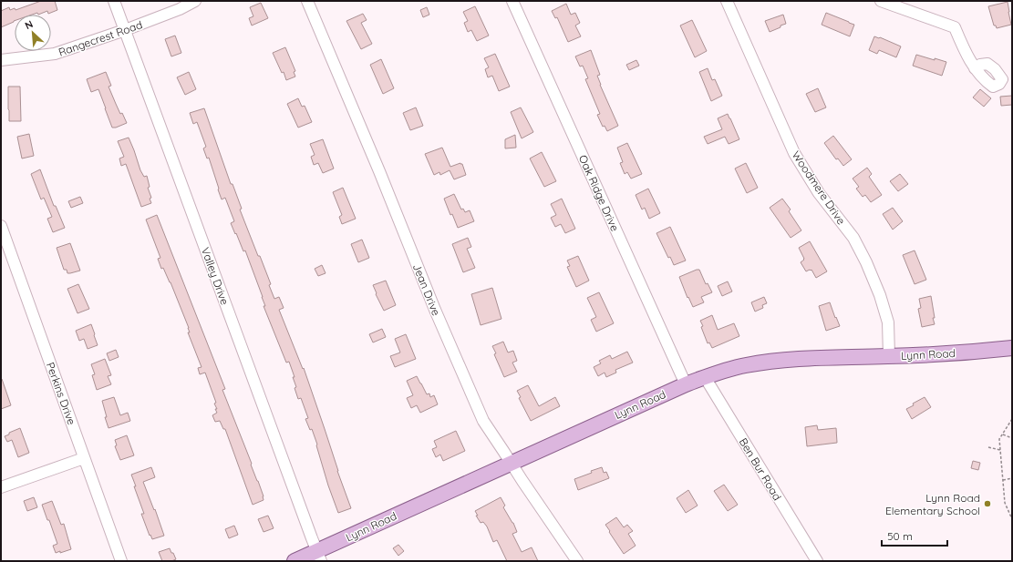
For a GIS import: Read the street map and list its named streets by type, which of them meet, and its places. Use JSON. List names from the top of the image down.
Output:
{
  "streets": {
    "main road": ["Lynn Road"],
    "street": [
      "Rangecrest Road",
      "Woodmere Drive",
      "Oak Ridge Drive",
      "Valley Drive",
      "Jean Drive",
      "Perkins Drive",
      "Ben Bur Road"
    ]
  },
  "crossings": [
    ["Rangecrest Road", "Valley Drive"],
    ["Woodmere Drive", "Lynn Road"],
    ["Oak Ridge Drive", "Lynn Road"],
    ["Valley Drive", "Lynn Road"],
    ["Jean Drive", "Lynn Road"],
    ["Lynn Road", "Ben Bur Road"]
  ],
  "places": ["Lynn Road Elementary School"],
  "scale_bar": "50 m",
  "north": "top left"
}
